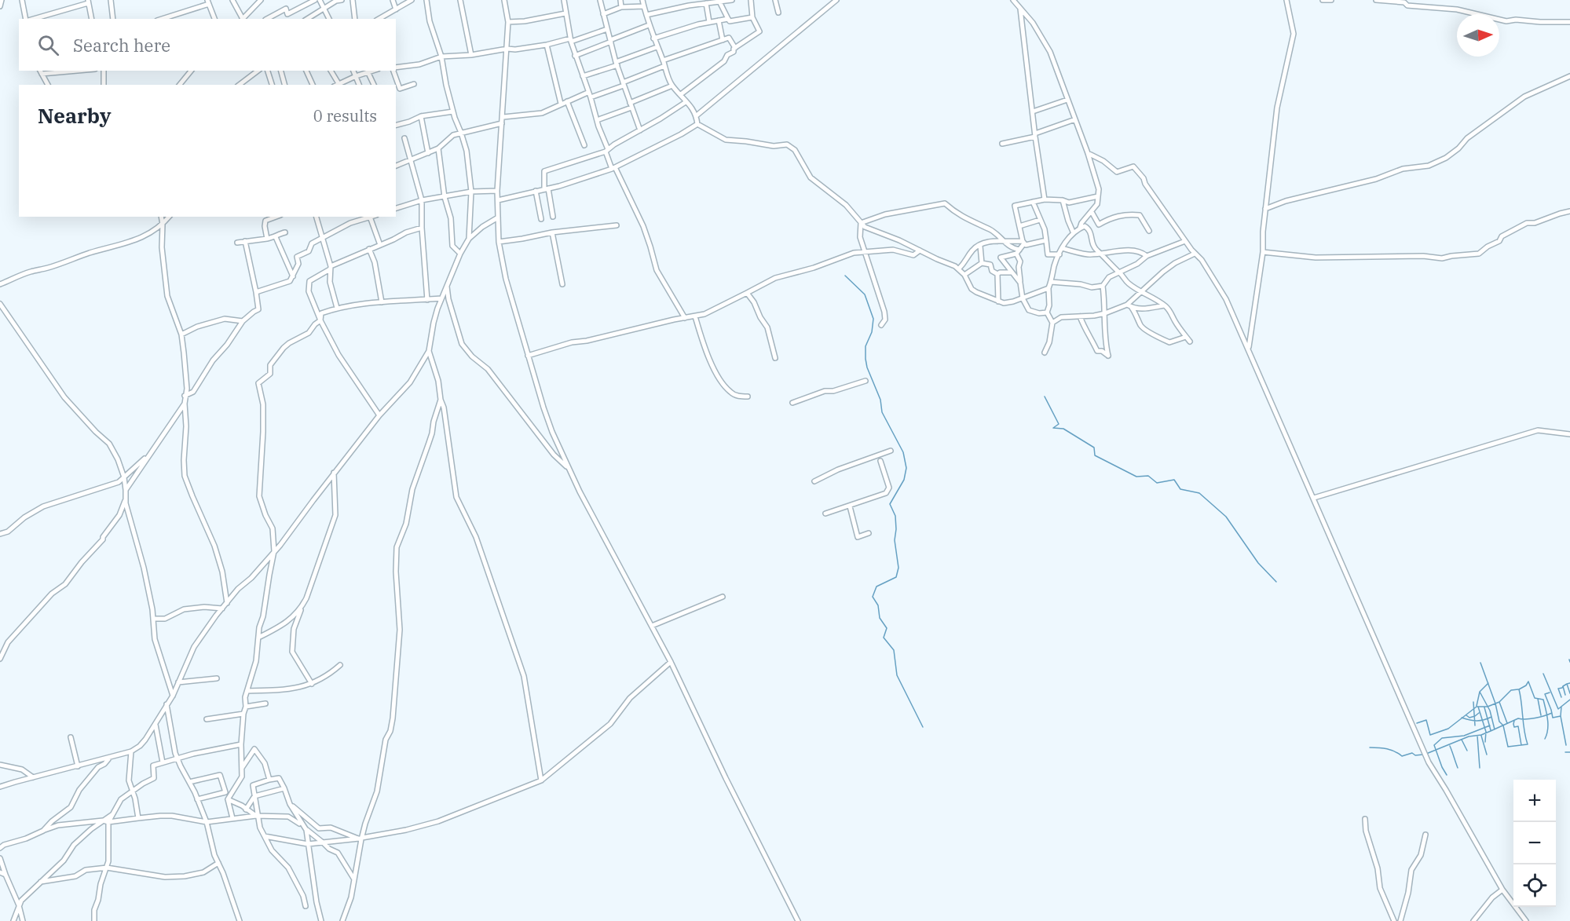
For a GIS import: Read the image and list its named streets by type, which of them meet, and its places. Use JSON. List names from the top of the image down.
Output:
{
  "north": "right",
  "page": {
    "search": "Search here",
    "heading": ["Nearby", "0 results"],
    "map_buttons": ["+", "−"]
  }
}
